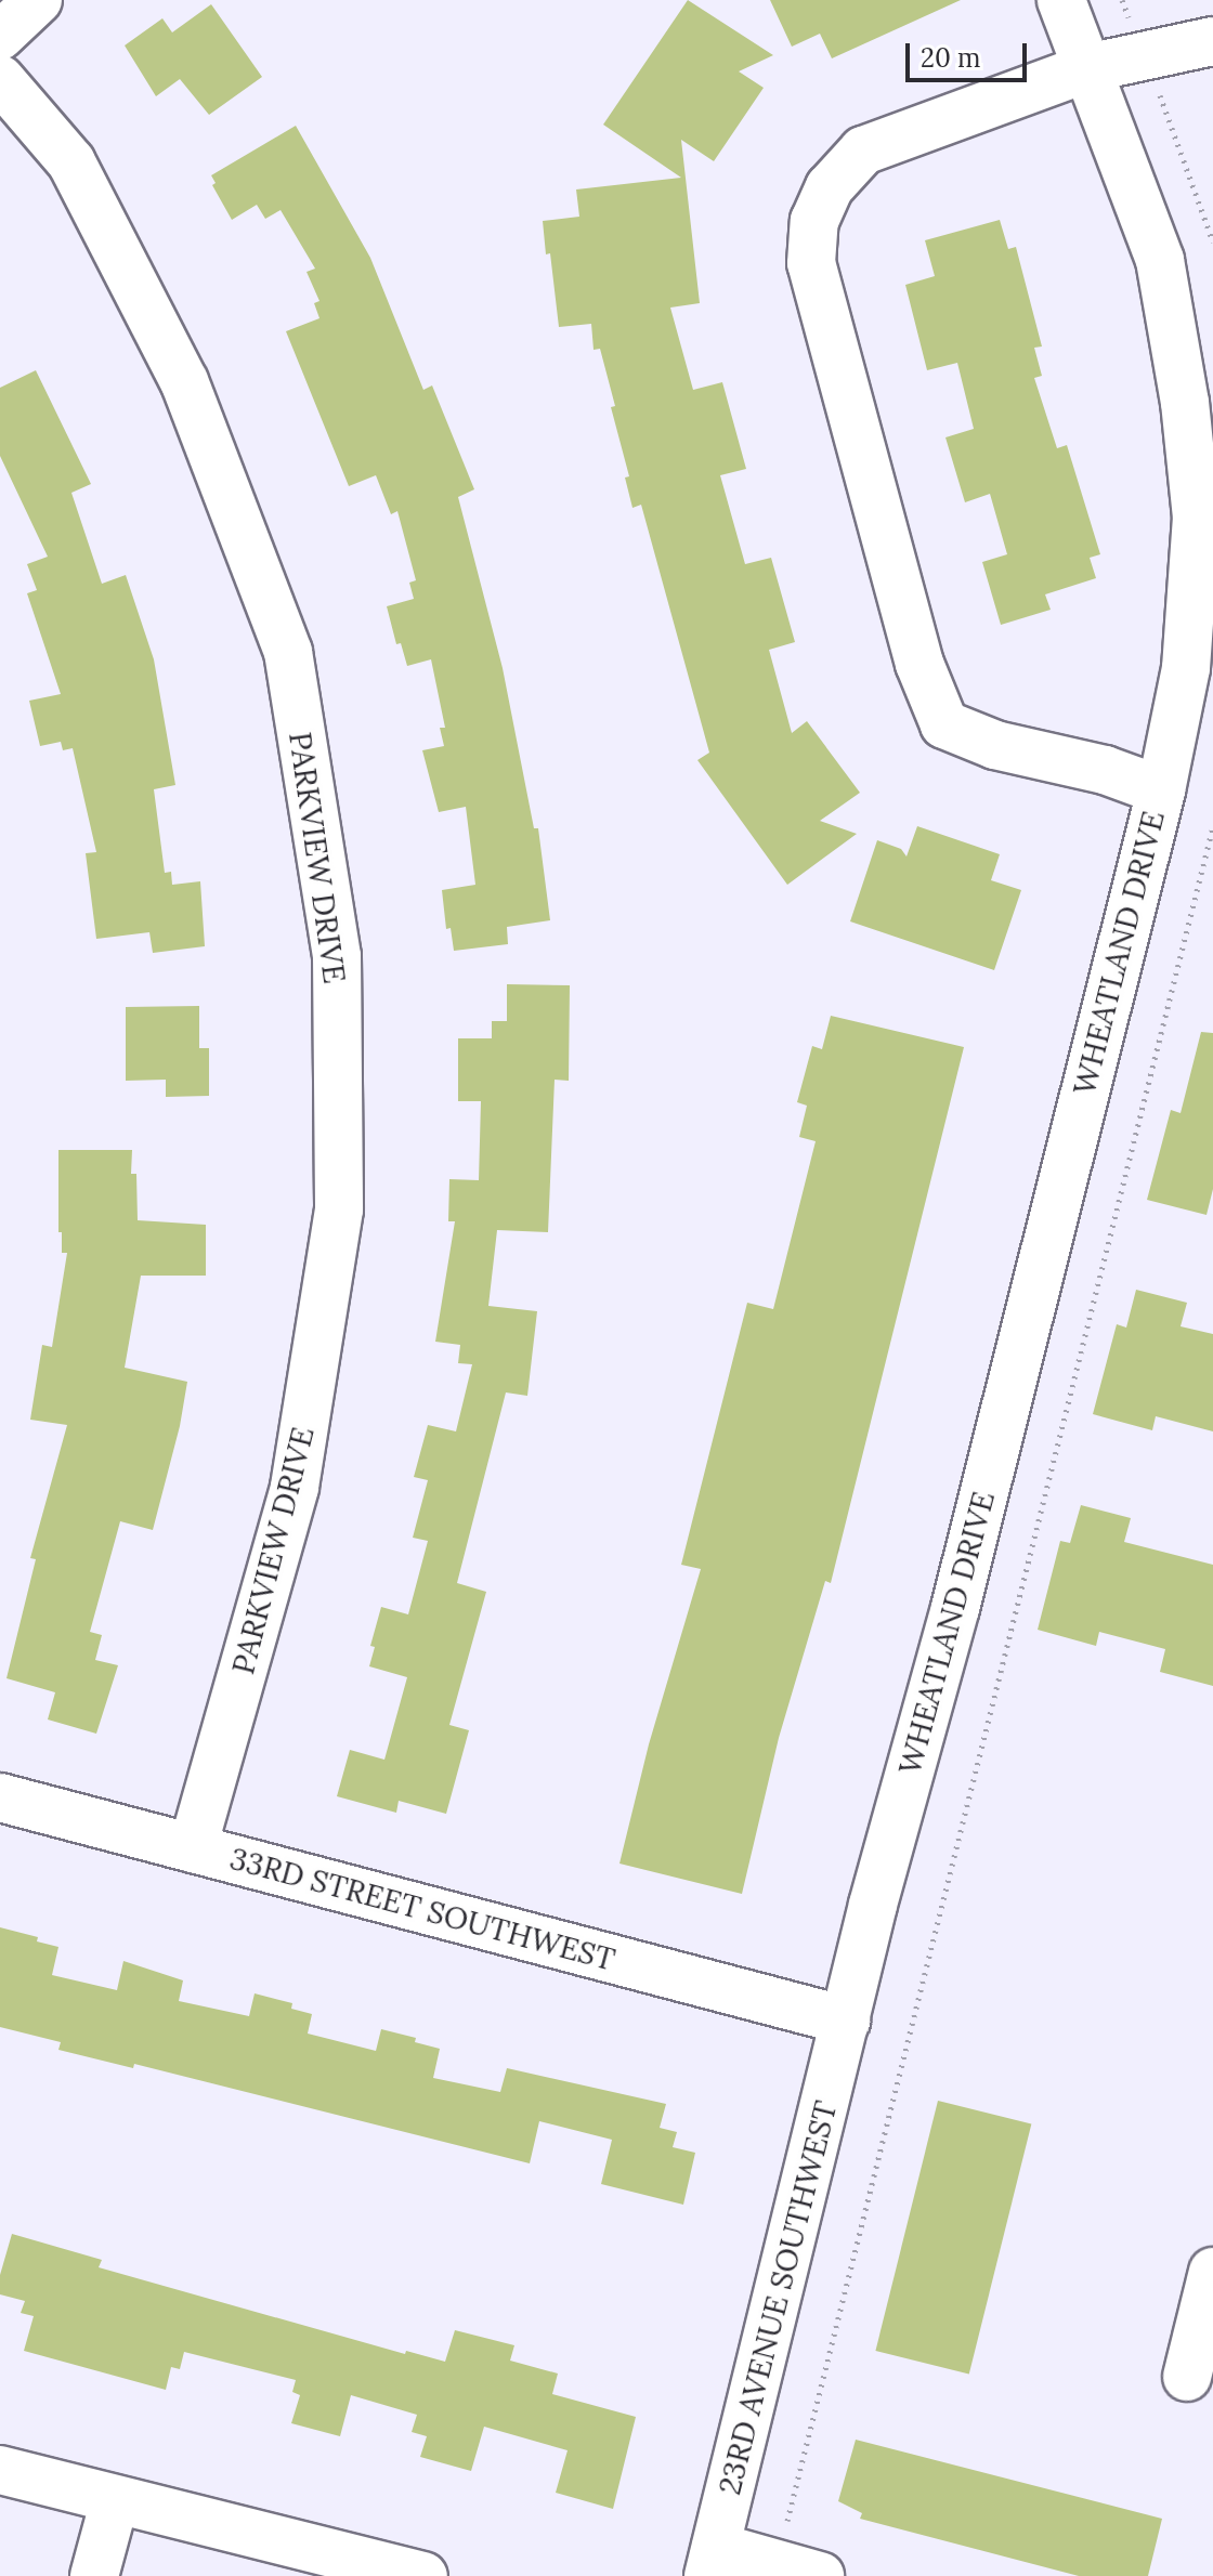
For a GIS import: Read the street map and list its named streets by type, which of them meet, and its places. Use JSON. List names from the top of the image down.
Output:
{
  "streets": {
    "street": [
      "PARKVIEW DRIVE",
      "WHEATLAND DRIVE",
      "33RD STREET SOUTHWEST",
      "23RD AVENUE SOUTHWEST"
    ]
  },
  "crossings": [
    ["PARKVIEW DRIVE", "33RD STREET SOUTHWEST"],
    ["WHEATLAND DRIVE", "33RD STREET SOUTHWEST"],
    ["WHEATLAND DRIVE", "23RD AVENUE SOUTHWEST"],
    ["33RD STREET SOUTHWEST", "23RD AVENUE SOUTHWEST"]
  ],
  "scale_bar": "20 m"
}
